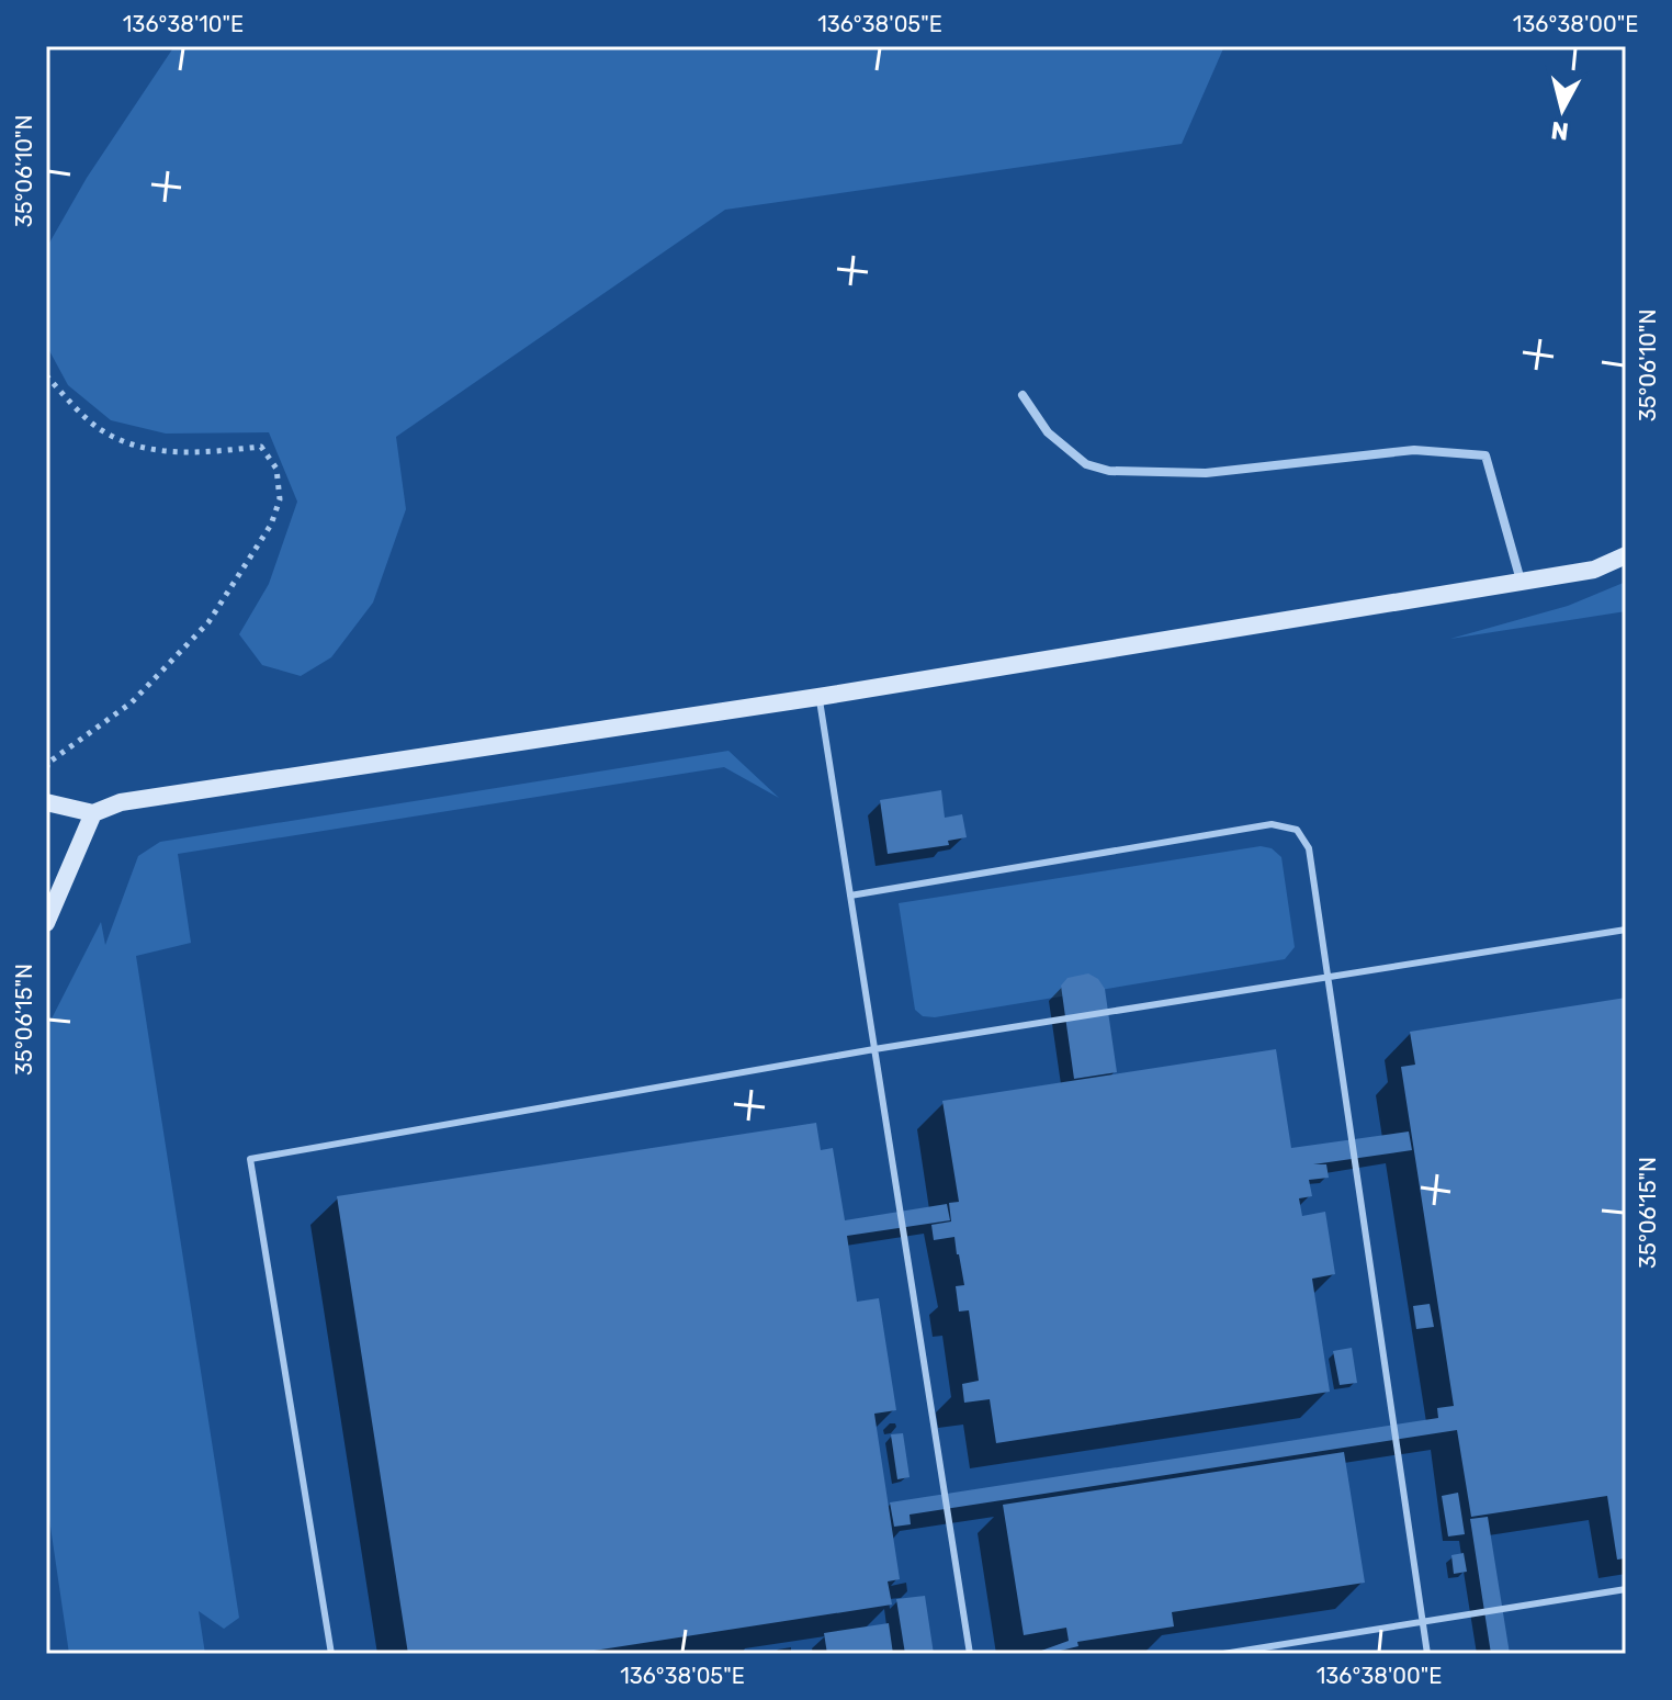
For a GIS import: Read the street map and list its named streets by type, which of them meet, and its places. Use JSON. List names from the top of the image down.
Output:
{
  "north": "bottom",
  "coordinates": [
    "136°38'10\"E",
    "136°38'05\"E",
    "136°38'00\"E",
    "35°06'10\"N",
    "35°06'15\"N"
  ]
}
